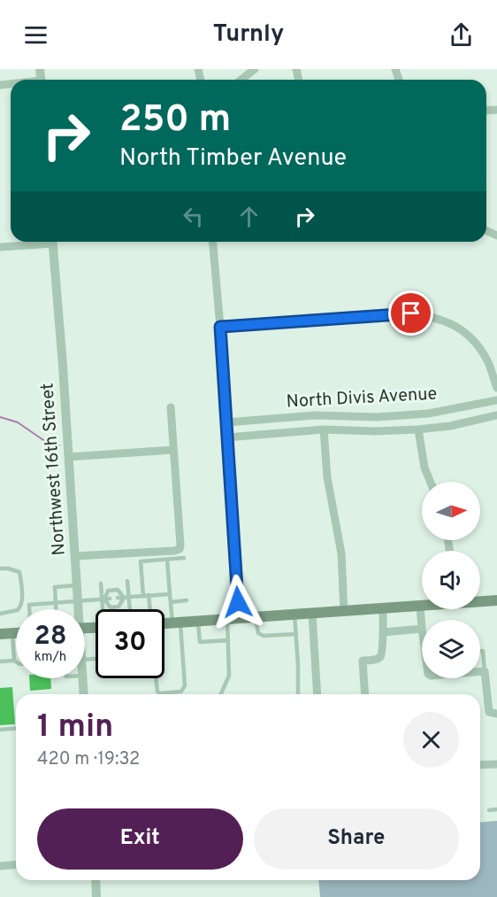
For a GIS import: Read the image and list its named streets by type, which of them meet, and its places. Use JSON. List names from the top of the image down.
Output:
{
  "streets": {
    "street": ["North Divis Avenue", "Northwest 16th Street"]
  },
  "north": "right",
  "page": {
    "header": "Turnly",
    "turn": ["250 m", "North Timber Avenue"],
    "speed": "28 km/h",
    "limit": "30",
    "heading": ["1 min", "420 m · 19:32"],
    "buttons": ["Exit", "Share"]
  }
}
